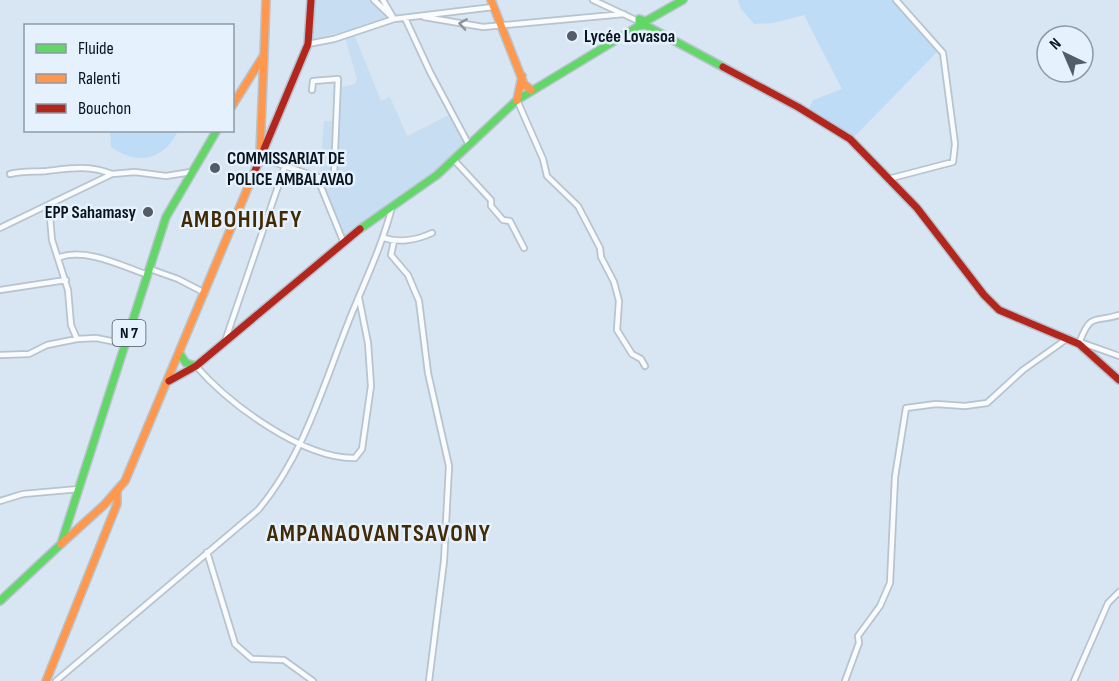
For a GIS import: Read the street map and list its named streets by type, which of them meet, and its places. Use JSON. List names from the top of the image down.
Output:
{
  "streets": {
    "street": ["N 7"]
  },
  "districts": ["AMBOHIJAFY", "AMPANAOVANTSAVONY"],
  "places": ["Lycée Lovasoa", "COMMISSARIAT DE POLICE AMBALAVAO", "EPP Sahamasy"],
  "legend": ["Fluide", "Ralenti", "Bouchon"],
  "north": "top left"
}
